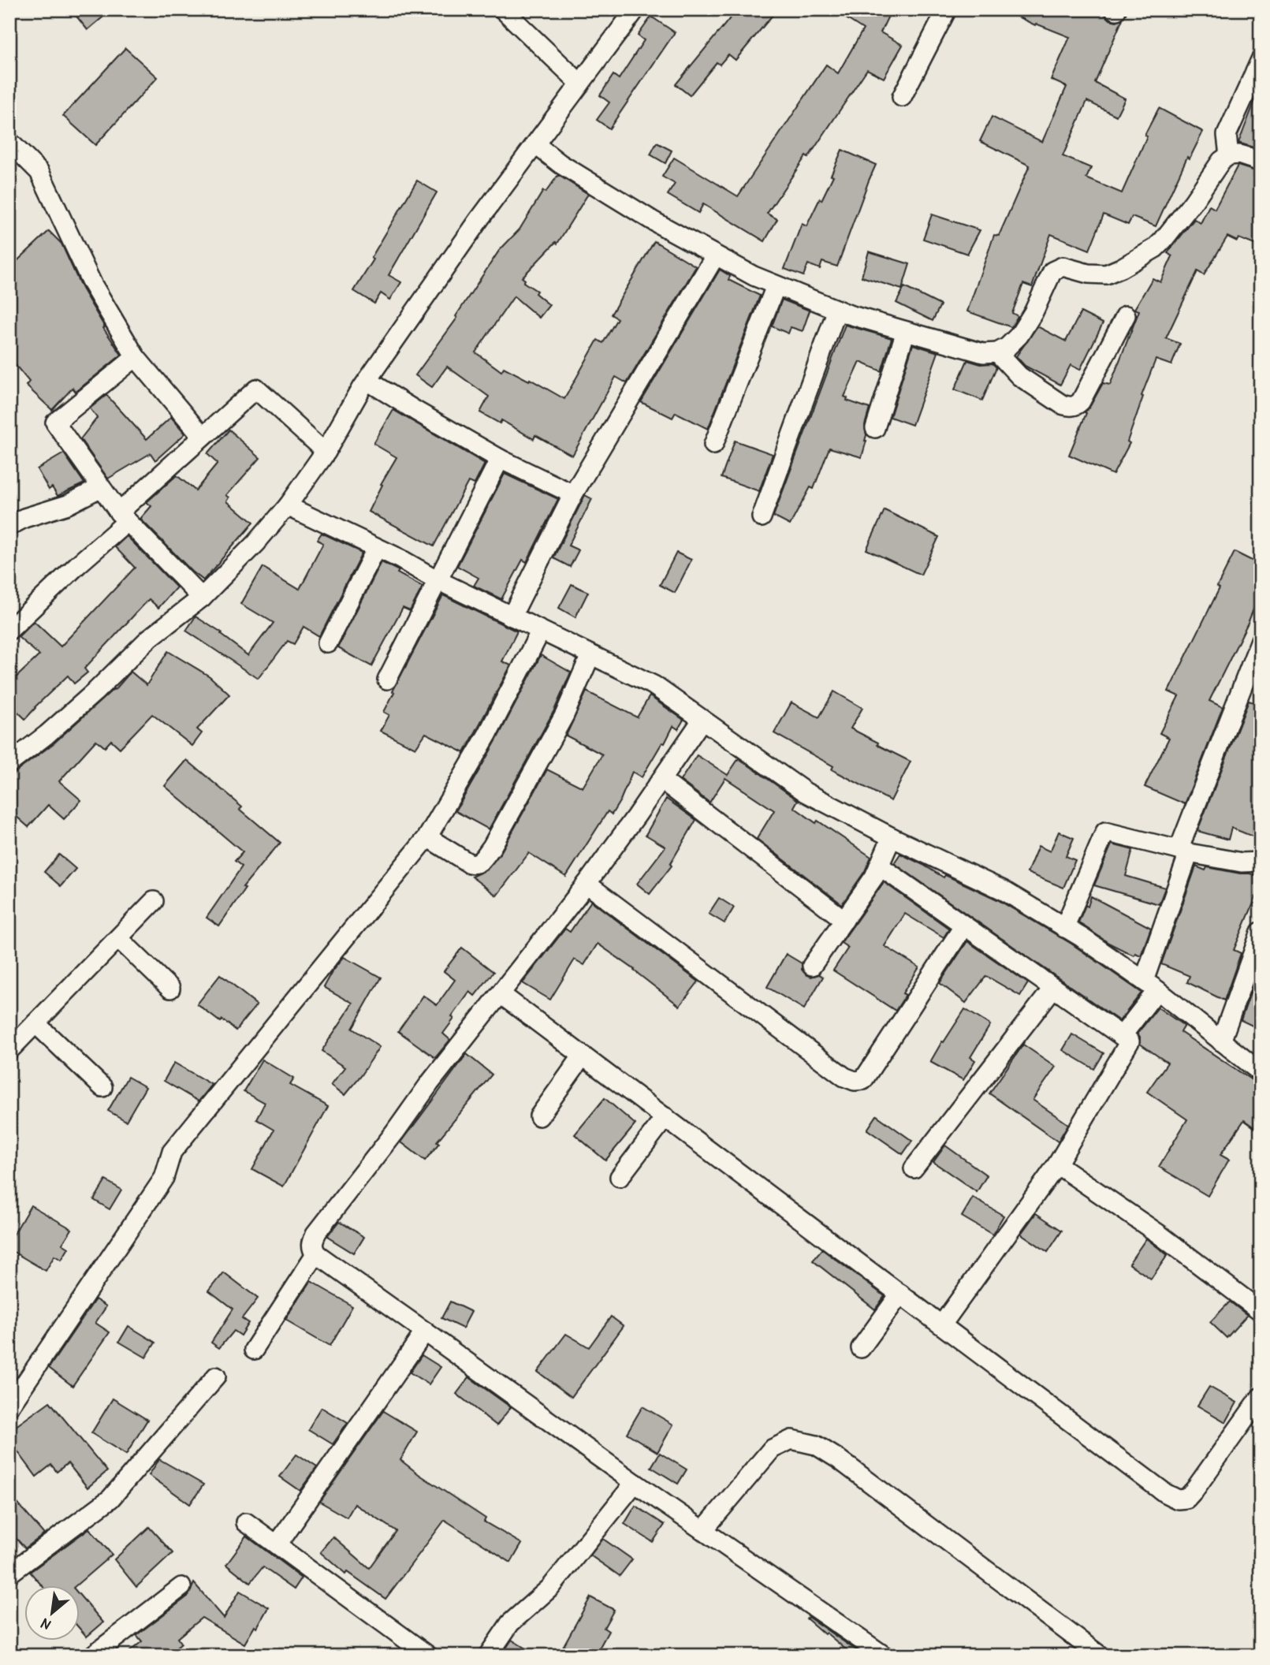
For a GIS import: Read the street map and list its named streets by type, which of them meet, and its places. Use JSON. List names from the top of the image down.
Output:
{
  "north": "bottom left"
}
